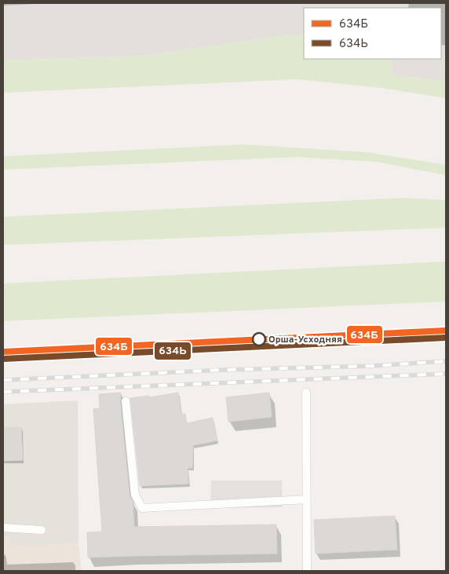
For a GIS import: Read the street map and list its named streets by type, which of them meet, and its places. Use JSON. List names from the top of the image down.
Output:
{
  "places": ["Орша-Усходняя"],
  "lines": ["transit line 634Б", "transit line 634Ь"],
  "legend": ["634Б", "634Ь"]
}
